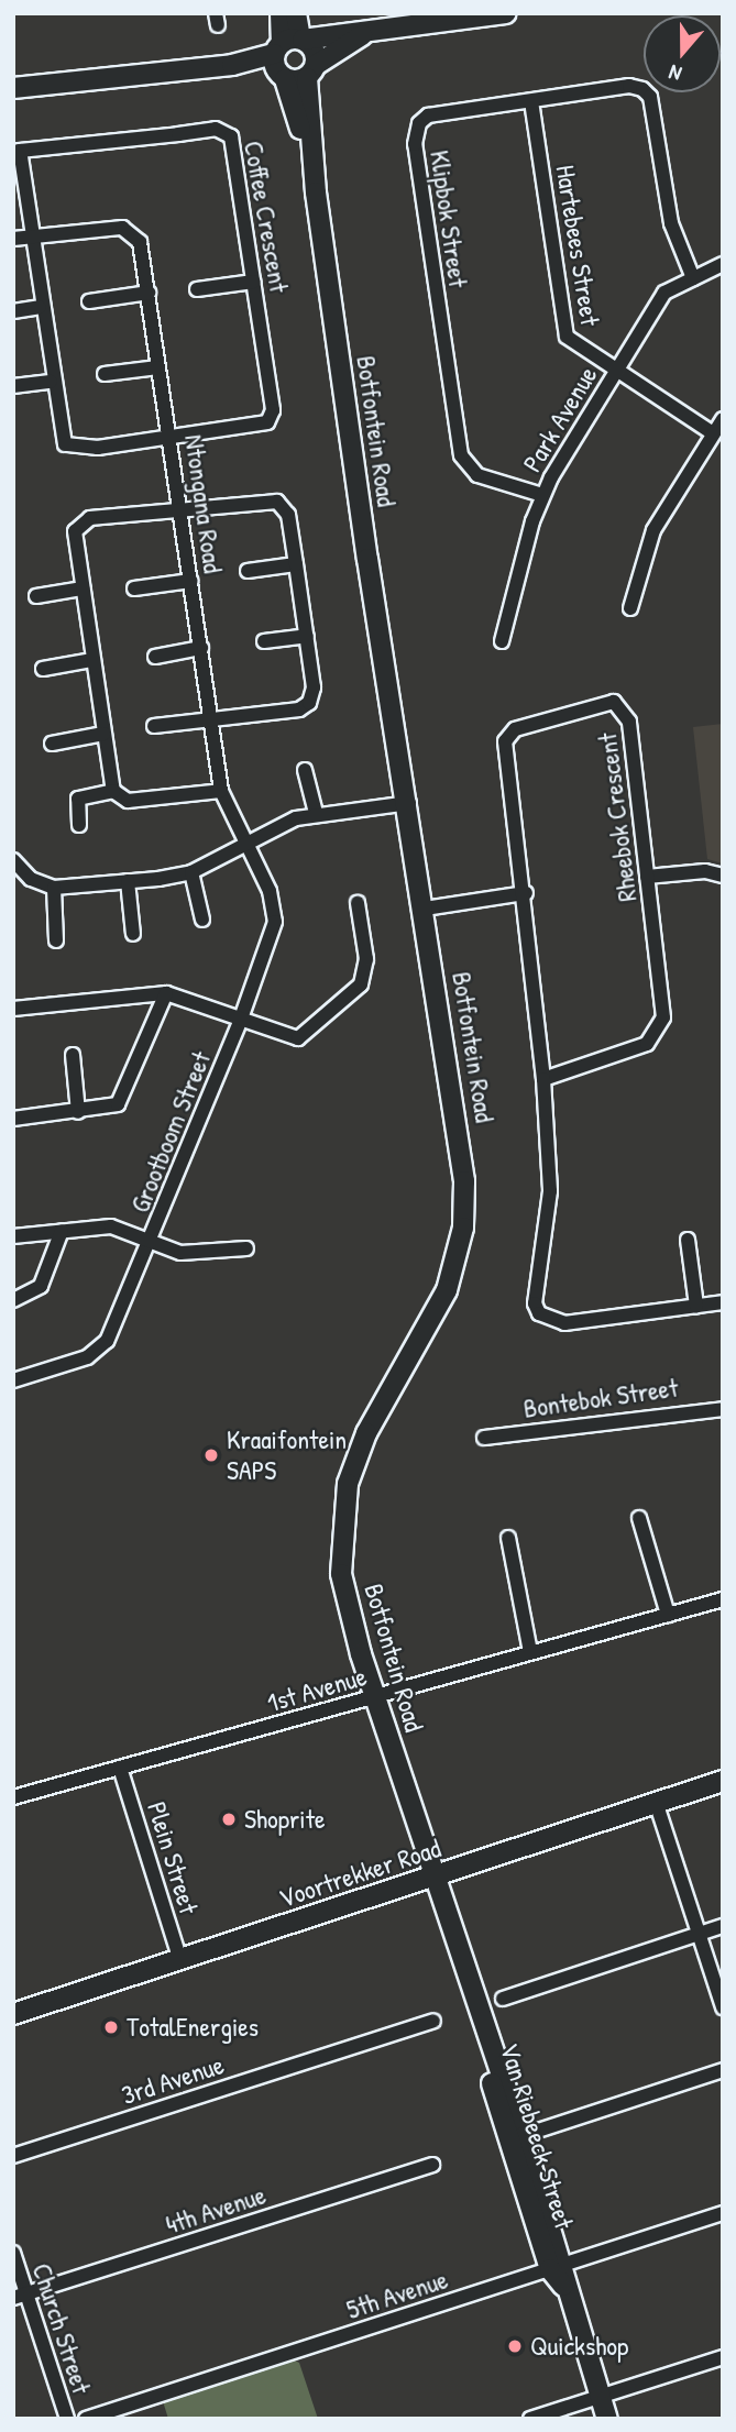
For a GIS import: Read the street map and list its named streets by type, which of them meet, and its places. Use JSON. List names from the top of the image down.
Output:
{
  "streets": {
    "main road": ["Botfontein Road", "Voortrekker Road", "Van Riebeeck Street"],
    "street": [
      "Coffee Crescent",
      "Klipbok Street",
      "Hartebees Street",
      "Park Avenue",
      "Ntongana Road",
      "Rheebok Crescent",
      "Grootboom Street",
      "Bontebok Street",
      "1st Avenue",
      "Plein Street",
      "3rd Avenue",
      "4th Avenue",
      "5th Avenue",
      "Church Street"
    ]
  },
  "crossings": [
    ["Coffee Crescent", "Ntongana Road"],
    ["Klipbok Street", "Hartebees Street"],
    ["Klipbok Street", "Park Avenue"],
    ["Hartebees Street", "Park Avenue"],
    ["Botfontein Road", "1st Avenue"],
    ["Botfontein Road", "Voortrekker Road"],
    ["Botfontein Road", "Van Riebeeck Street"],
    ["Ntongana Road", "Grootboom Street"],
    ["1st Avenue", "Plein Street"],
    ["Plein Street", "Voortrekker Road"],
    ["Voortrekker Road", "Van Riebeeck Street"],
    ["Van Riebeeck Street", "5th Avenue"],
    ["4th Avenue", "Church Street"]
  ],
  "places": [
    "Kraaifontein SAPS",
    "Shoprite",
    "TotalEnergies",
    "Quickshop"
  ],
  "north": "bottom"
}
